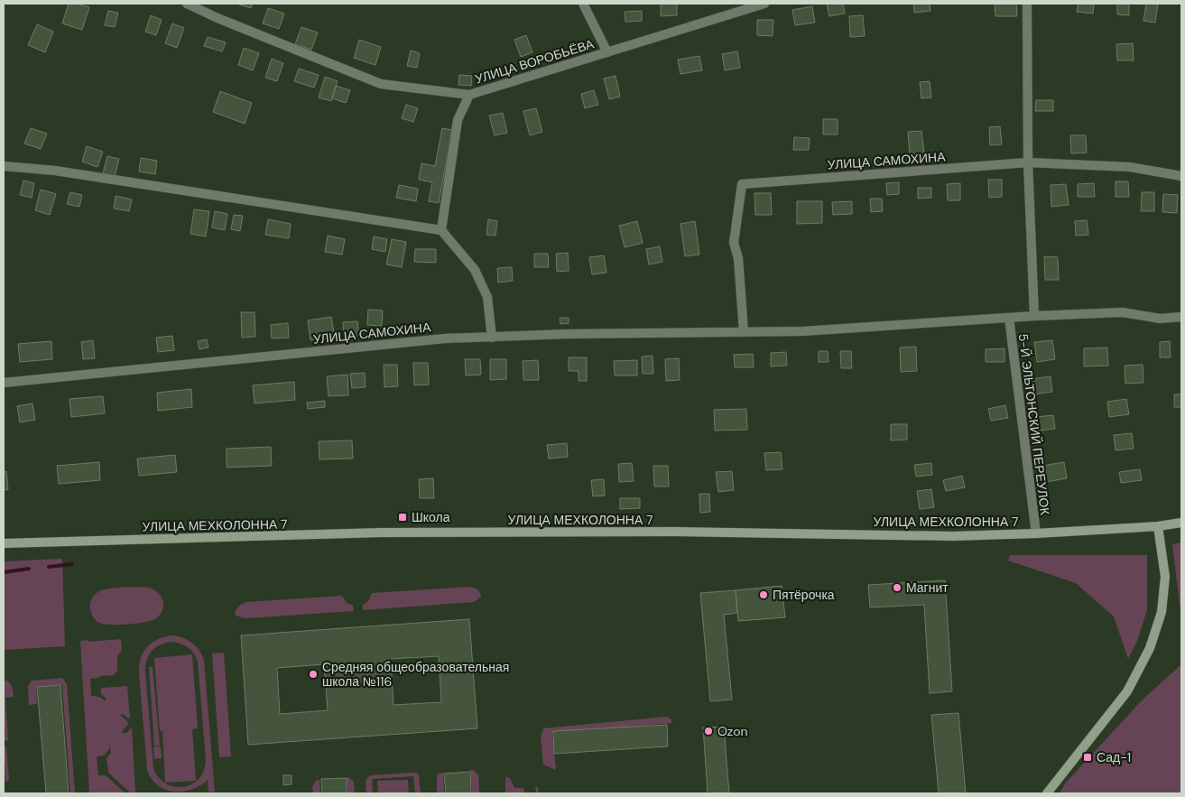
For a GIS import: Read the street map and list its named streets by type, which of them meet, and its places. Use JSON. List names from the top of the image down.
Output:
{
  "streets": {
    "street": [
      "УЛИЦА ВОРОБЬЁВА",
      "УЛИЦА САМОХИНА",
      "5-Й ЭЛЬТОНСКИЙ ПЕРЕУЛОК",
      "УЛИЦА МЕХКОЛОННА 7"
    ]
  },
  "crossings": [
    ["УЛИЦА САМОХИНА", "5-Й ЭЛЬТОНСКИЙ ПЕРЕУЛОК"],
    ["5-Й ЭЛЬТОНСКИЙ ПЕРЕУЛОК", "УЛИЦА МЕХКОЛОННА 7"]
  ],
  "places": {
    "transit": ["Школа", "Сад-1"],
    "other": [
      "Магнит",
      "Пятёрочка",
      "Средняя общеобразовательная школа №116",
      "Ozon"
    ]
  }
}
